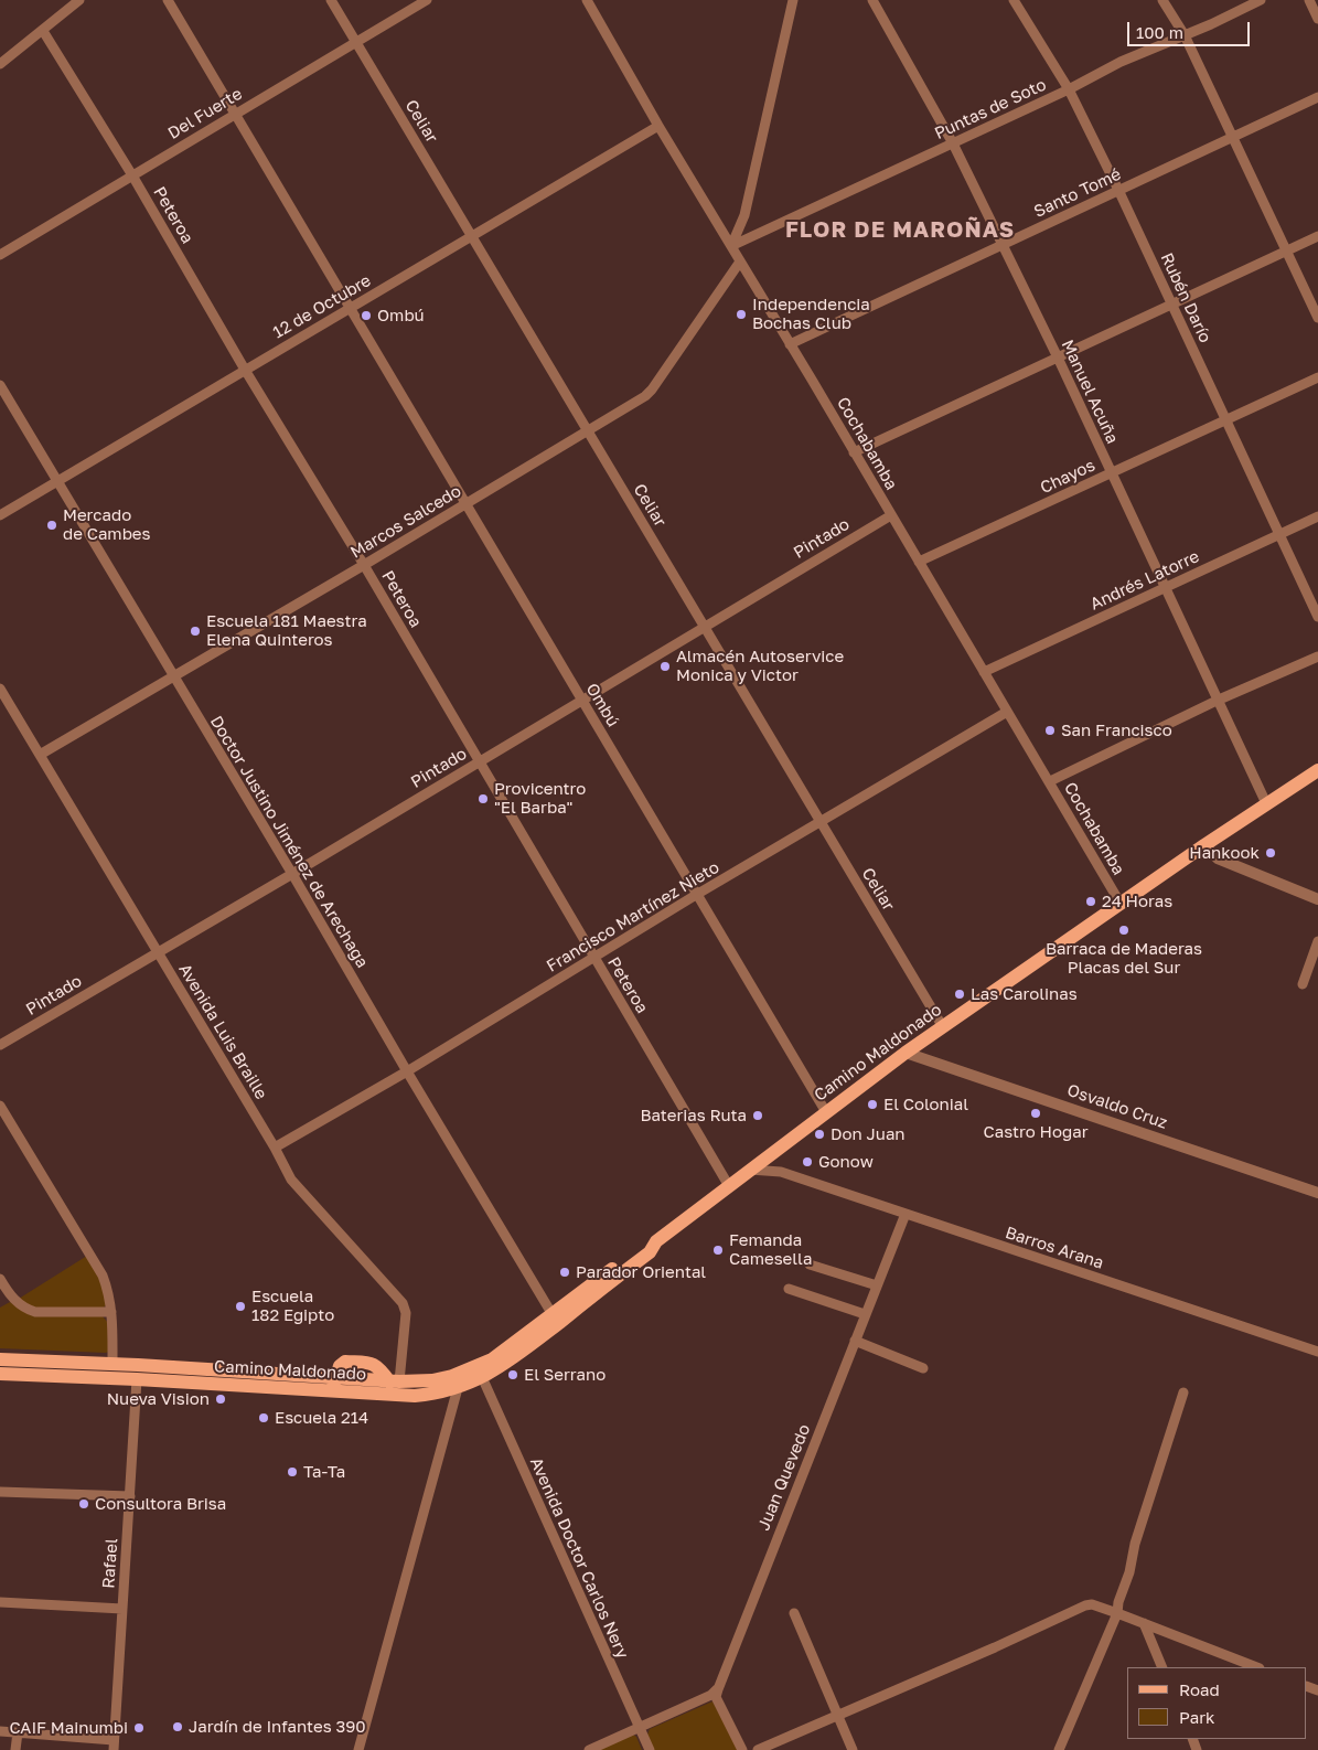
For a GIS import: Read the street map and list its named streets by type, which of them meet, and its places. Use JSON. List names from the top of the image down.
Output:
{
  "streets": {
    "main road": ["Camino Maldonado"],
    "street": [
      "Puntas de Soto",
      "Del Fuerte",
      "Celiar",
      "Santo Tomé",
      "Peteroa",
      "Rubén Darío",
      "12 de Octubre",
      "Manuel Acuña",
      "Cochabamba",
      "Chayos",
      "Marcos Salcedo",
      "Pintado",
      "Andrés Latorre",
      "Ombú",
      "Doctor Justino Jiménez de Arechaga",
      "Francisco Martínez Nieto",
      "Avenida Luis Braille",
      "Osvaldo Cruz",
      "Barros Arana",
      "Juan Quevedo",
      "Avenida Doctor Carlos Nery",
      "Rafael"
    ]
  },
  "crossings": [
    ["Puntas de Soto", "Rubén Darío"],
    ["Puntas de Soto", "Manuel Acuña"],
    ["Puntas de Soto", "Cochabamba"],
    ["Del Fuerte", "Celiar"],
    ["Del Fuerte", "Peteroa"],
    ["Del Fuerte", "Ombú"],
    ["Celiar", "12 de Octubre"],
    ["Celiar", "Marcos Salcedo"],
    ["Celiar", "Pintado"],
    ["Celiar", "Francisco Martínez Nieto"],
    ["Celiar", "Camino Maldonado"],
    ["Santo Tomé", "Rubén Darío"],
    ["Santo Tomé", "Manuel Acuña"],
    ["Santo Tomé", "Cochabamba"],
    ["Peteroa", "12 de Octubre"],
    ["Peteroa", "Marcos Salcedo"],
    ["Peteroa", "Pintado"],
    ["Peteroa", "Francisco Martínez Nieto"],
    ["Peteroa", "Camino Maldonado"],
    ["Rubén Darío", "Chayos"],
    ["Rubén Darío", "Andrés Latorre"],
    ["12 de Octubre", "Cochabamba"],
    ["12 de Octubre", "Ombú"],
    ["12 de Octubre", "Doctor Justino Jiménez de Arechaga"],
    ["Manuel Acuña", "Chayos"],
    ["Manuel Acuña", "Andrés Latorre"],
    ["Manuel Acuña", "Camino Maldonado"],
    ["Cochabamba", "Chayos"],
    ["Cochabamba", "Marcos Salcedo"],
    ["Cochabamba", "Pintado"],
    ["Cochabamba", "Andrés Latorre"],
    ["Cochabamba", "Francisco Martínez Nieto"],
    ["Cochabamba", "Camino Maldonado"],
    ["Marcos Salcedo", "Ombú"],
    ["Marcos Salcedo", "Doctor Justino Jiménez de Arechaga"],
    ["Marcos Salcedo", "Avenida Luis Braille"],
    ["Pintado", "Ombú"],
    ["Pintado", "Doctor Justino Jiménez de Arechaga"],
    ["Pintado", "Avenida Luis Braille"],
    ["Ombú", "Francisco Martínez Nieto"],
    ["Ombú", "Camino Maldonado"],
    ["Doctor Justino Jiménez de Arechaga", "Francisco Martínez Nieto"],
    ["Doctor Justino Jiménez de Arechaga", "Camino Maldonado"],
    ["Francisco Martínez Nieto", "Avenida Luis Braille"],
    ["Avenida Luis Braille", "Camino Maldonado"],
    ["Camino Maldonado", "Osvaldo Cruz"],
    ["Camino Maldonado", "Barros Arana"],
    ["Camino Maldonado", "Avenida Doctor Carlos Nery"],
    ["Camino Maldonado", "Rafael"],
    ["Barros Arana", "Juan Quevedo"]
  ],
  "districts": ["FLOR DE MAROÑAS"],
  "places": [
    "Independencia Bochas Club",
    "Ombú",
    "Mercado de Cambes",
    "Escuela 181 Maestra Elena Quinteros",
    "Almacén Autoservice Monica y Victor",
    "San Francisco",
    "Provicentro \"El Barba\"",
    "Hankook",
    "24 Horas",
    "Barraca de Maderas Placas del Sur",
    "Las Carolinas",
    "El Colonial",
    "Castro Hogar",
    "Baterias Ruta",
    "Don Juan",
    "Gonow",
    "Femanda Camesella",
    "Parador Oriental",
    "Escuela 182 Egipto",
    "El Serrano",
    "Nueva Vision",
    "Escuela 214",
    "Ta-Ta",
    "Consultora Brisa",
    "Jardín de Infantes 390",
    "CAIF Mainumbi"
  ],
  "legend": ["Road", "Park"],
  "scale_bar": "100 m"
}
